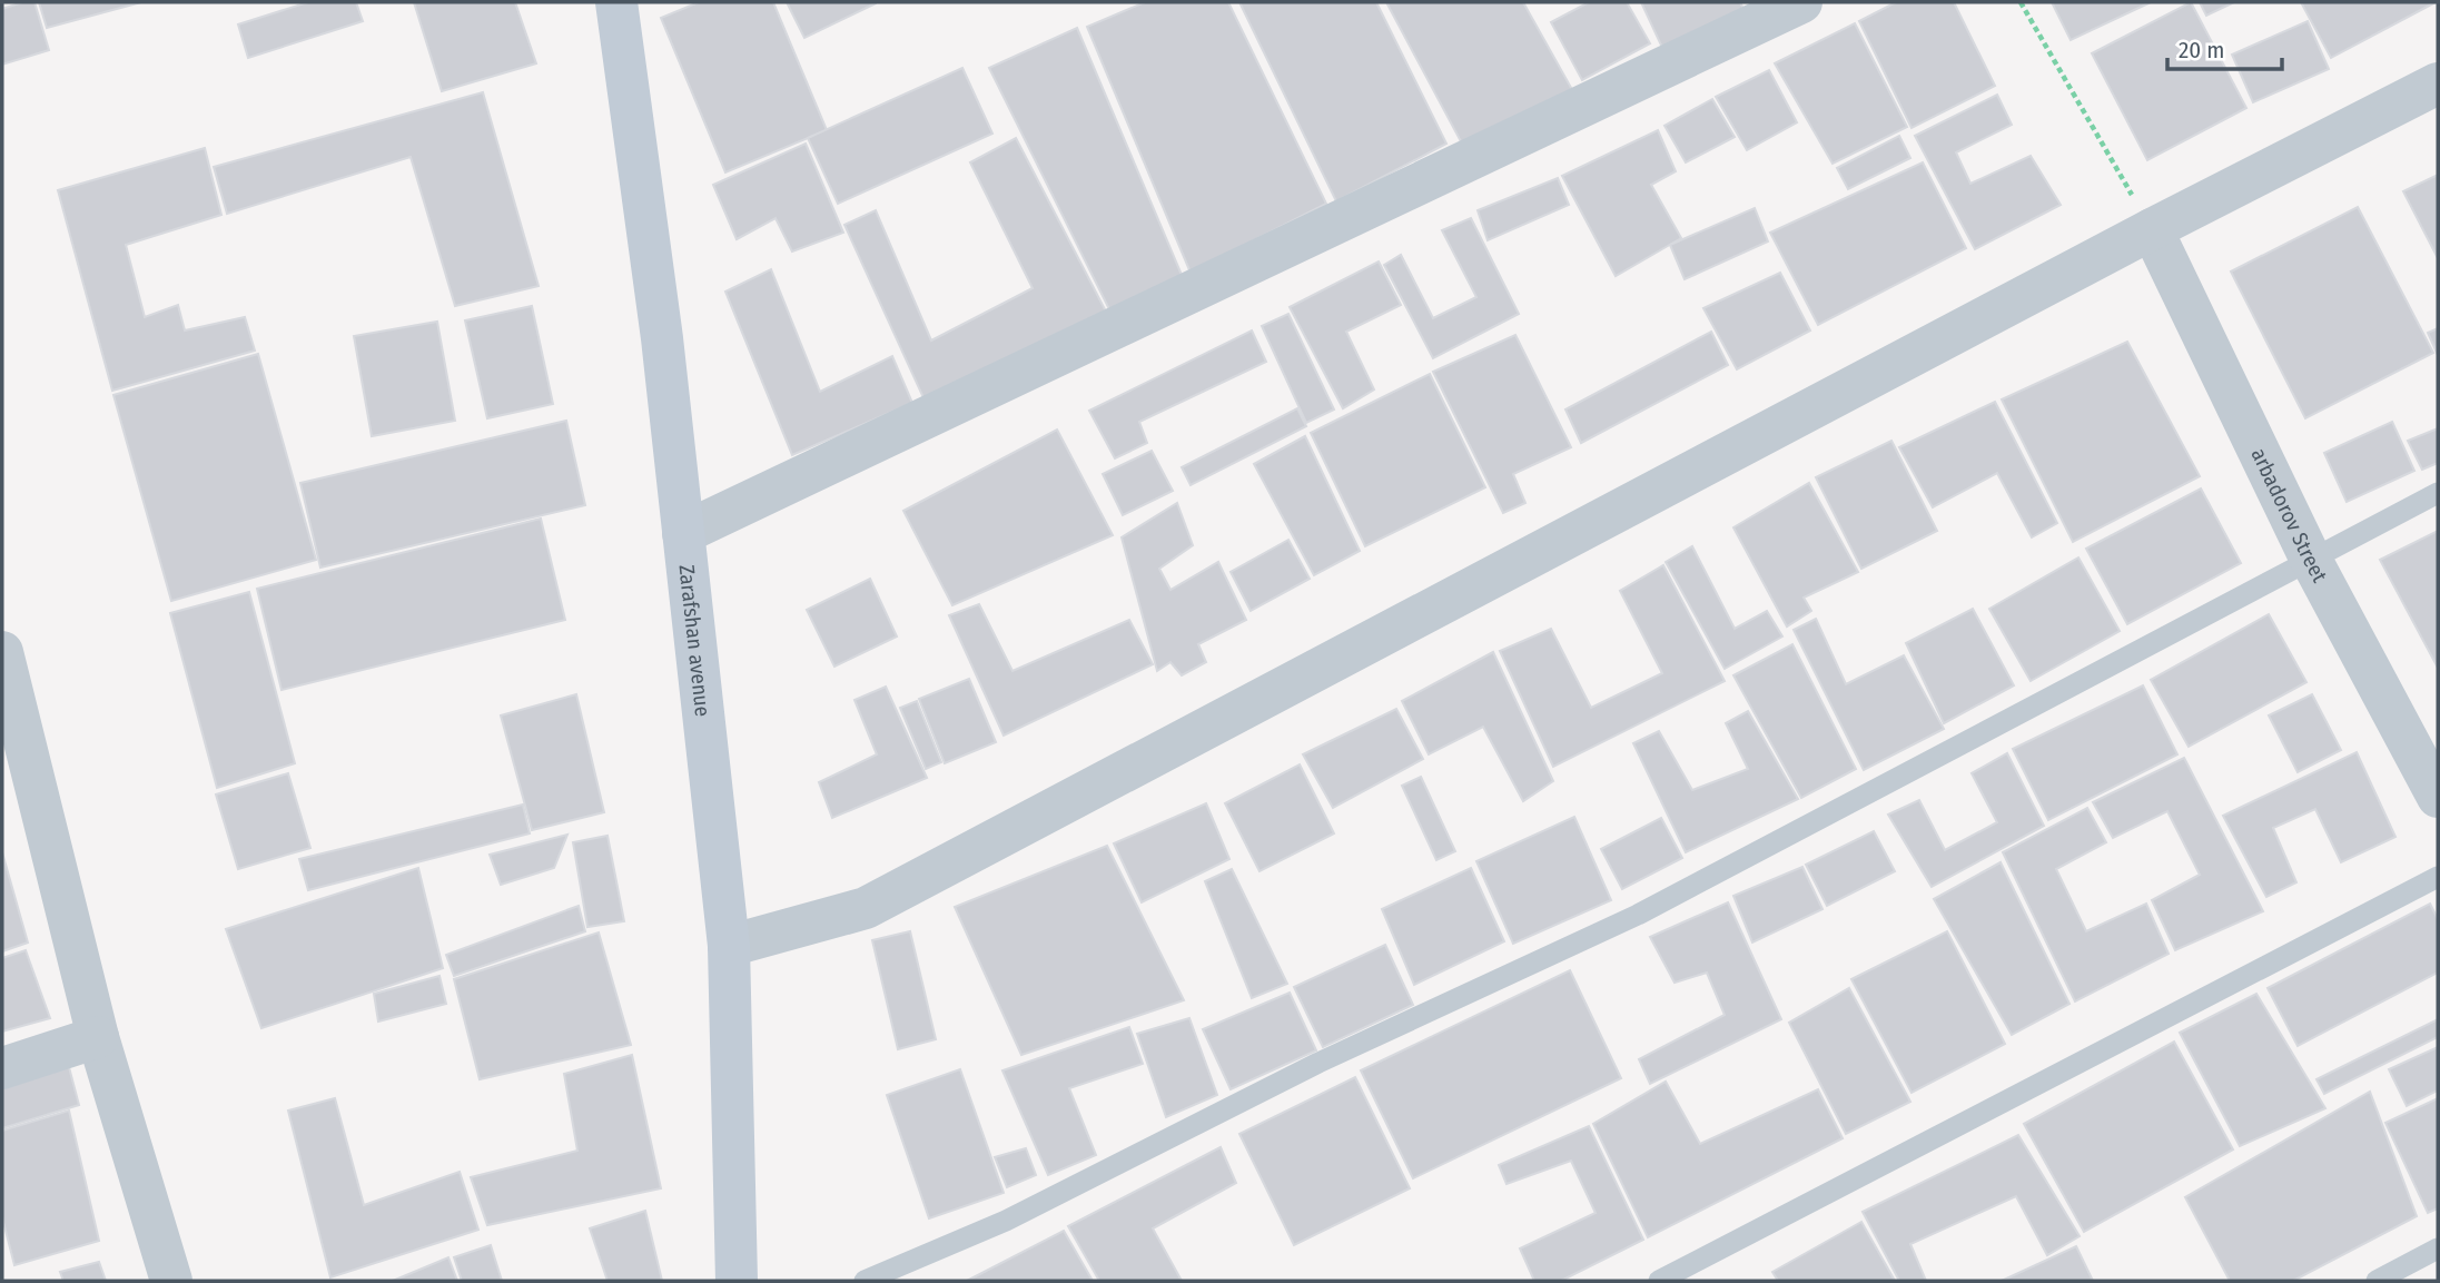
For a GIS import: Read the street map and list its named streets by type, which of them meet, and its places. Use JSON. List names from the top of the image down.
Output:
{
  "streets": {
    "main road": ["Zarafshan avenue"],
    "street": ["arbadorov Street"]
  },
  "scale_bar": "20 m"
}
